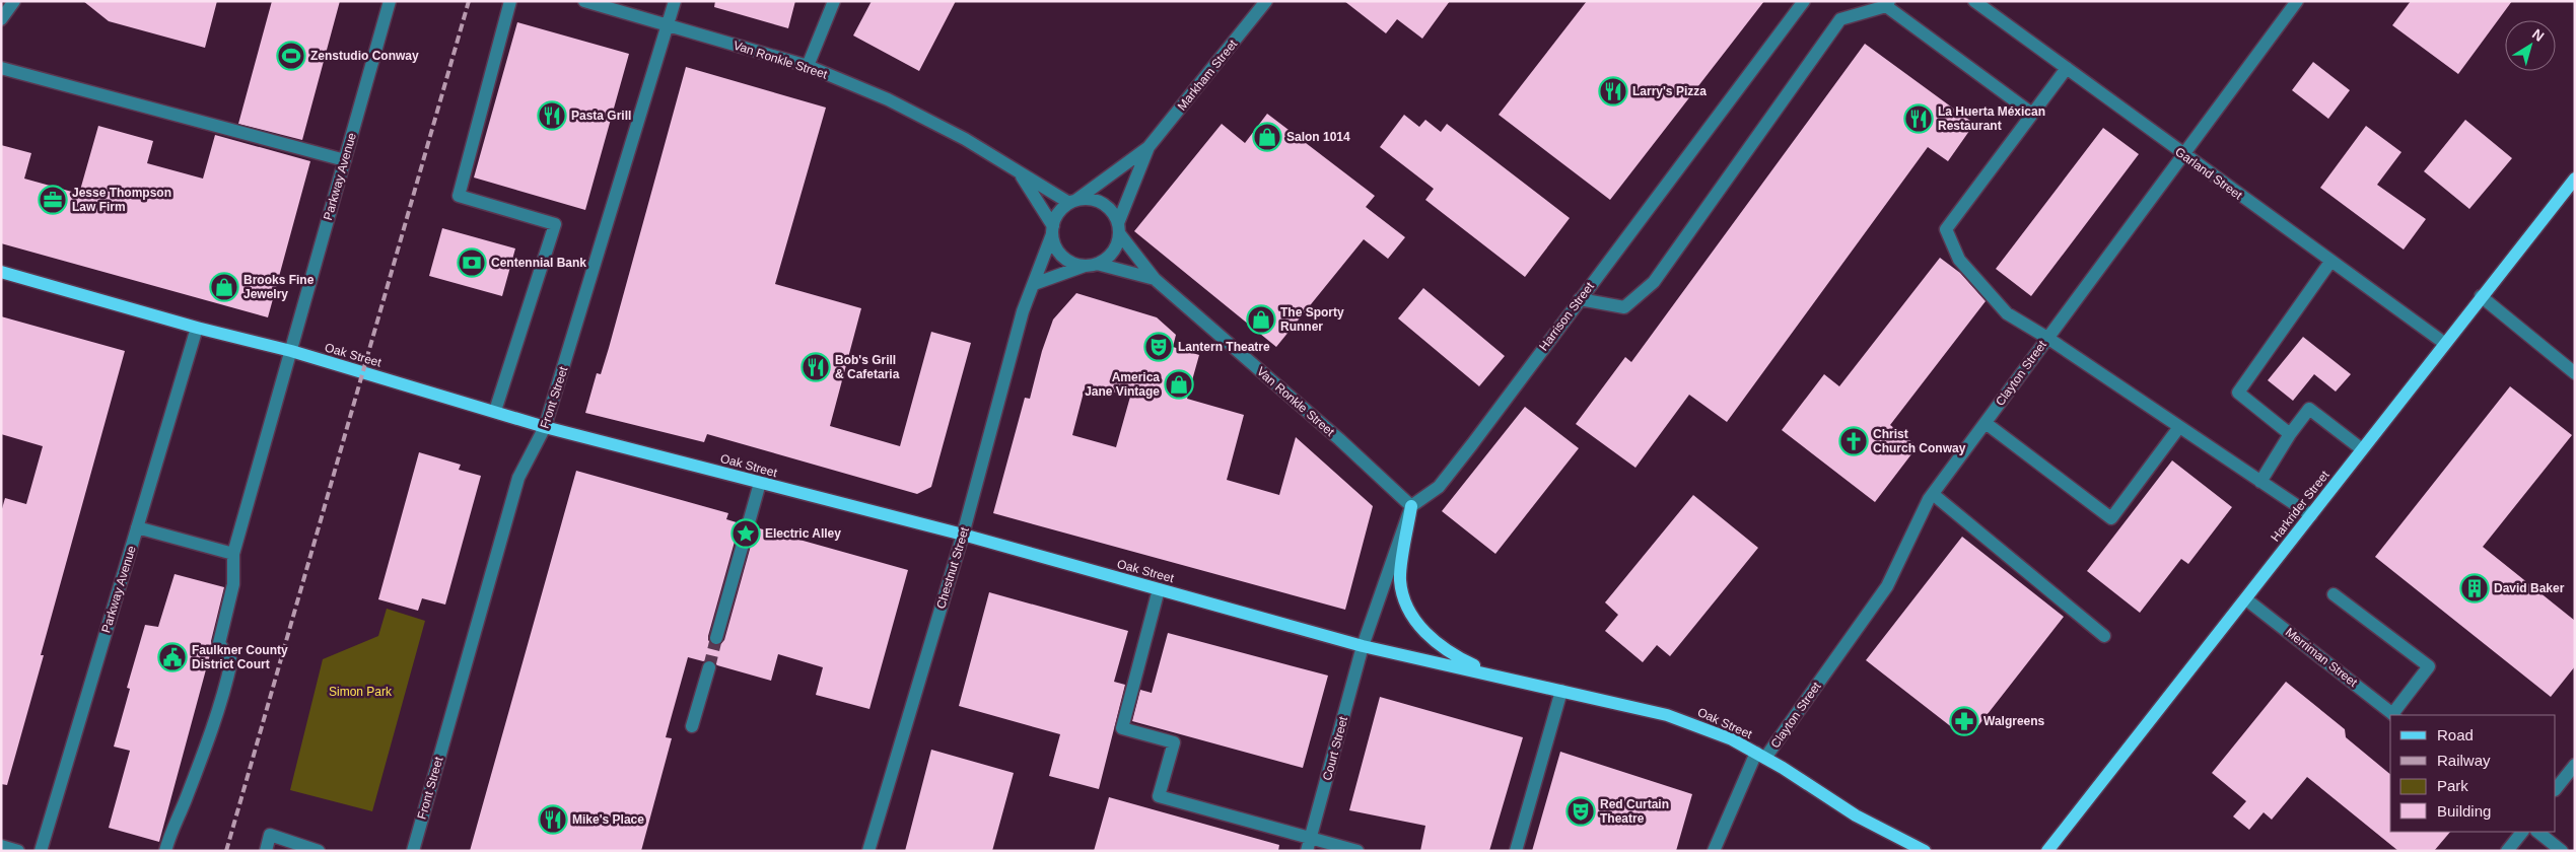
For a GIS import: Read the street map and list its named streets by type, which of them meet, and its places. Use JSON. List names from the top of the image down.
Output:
{
  "streets": {
    "main road": ["Oak Street", "Harkrider Street"],
    "street": [
      "Van Ronkle Street",
      "Markham Street",
      "Garland Street",
      "Parkway Avenue",
      "Harrison Street",
      "Clayton Street",
      "Front Street",
      "Chestnut Street",
      "Merriman Street",
      "Court Street"
    ]
  },
  "crossings": [
    ["Van Ronkle Street", "Markham Street"],
    ["Van Ronkle Street", "Harrison Street"],
    ["Van Ronkle Street", "Oak Street"],
    ["Van Ronkle Street", "Front Street"],
    ["Van Ronkle Street", "Chestnut Street"],
    ["Markham Street", "Chestnut Street"],
    ["Garland Street", "Clayton Street"],
    ["Garland Street", "Harkrider Street"],
    ["Parkway Avenue", "Oak Street"],
    ["Harrison Street", "Oak Street"],
    ["Oak Street", "Clayton Street"],
    ["Oak Street", "Front Street"],
    ["Oak Street", "Chestnut Street"],
    ["Oak Street", "Court Street"],
    ["Harkrider Street", "Merriman Street"]
  ],
  "parks": ["Simon Park"],
  "places": {
    "sports": ["Zenstudio Conway"],
    "restaurant": [
      "Larry's Pizza",
      "Pasta Grill",
      "La Huerta Méxican Restaurant",
      "Bob's Grill & Cafetaria",
      "Mike's Place"
    ],
    "shop": [
      "Salon 1014",
      "Brooks Fine Jewelry",
      "The Sporty Runner",
      "America Jane Vintage"
    ],
    "office": ["Jesse Thompson Law Firm"],
    "bank": ["Centennial Bank"],
    "theatre": ["Lantern Theatre", "Red Curtain Theatre"],
    "church": ["Christ Church Conway"],
    "place": ["Electric Alley"],
    "building": ["David Baker"],
    "public building": ["Faulkner County District Court"],
    "pharmacy": ["Walgreens"]
  },
  "legend": [
    "Road",
    "Railway",
    "Park",
    "Building"
  ],
  "north": "top right"
}
